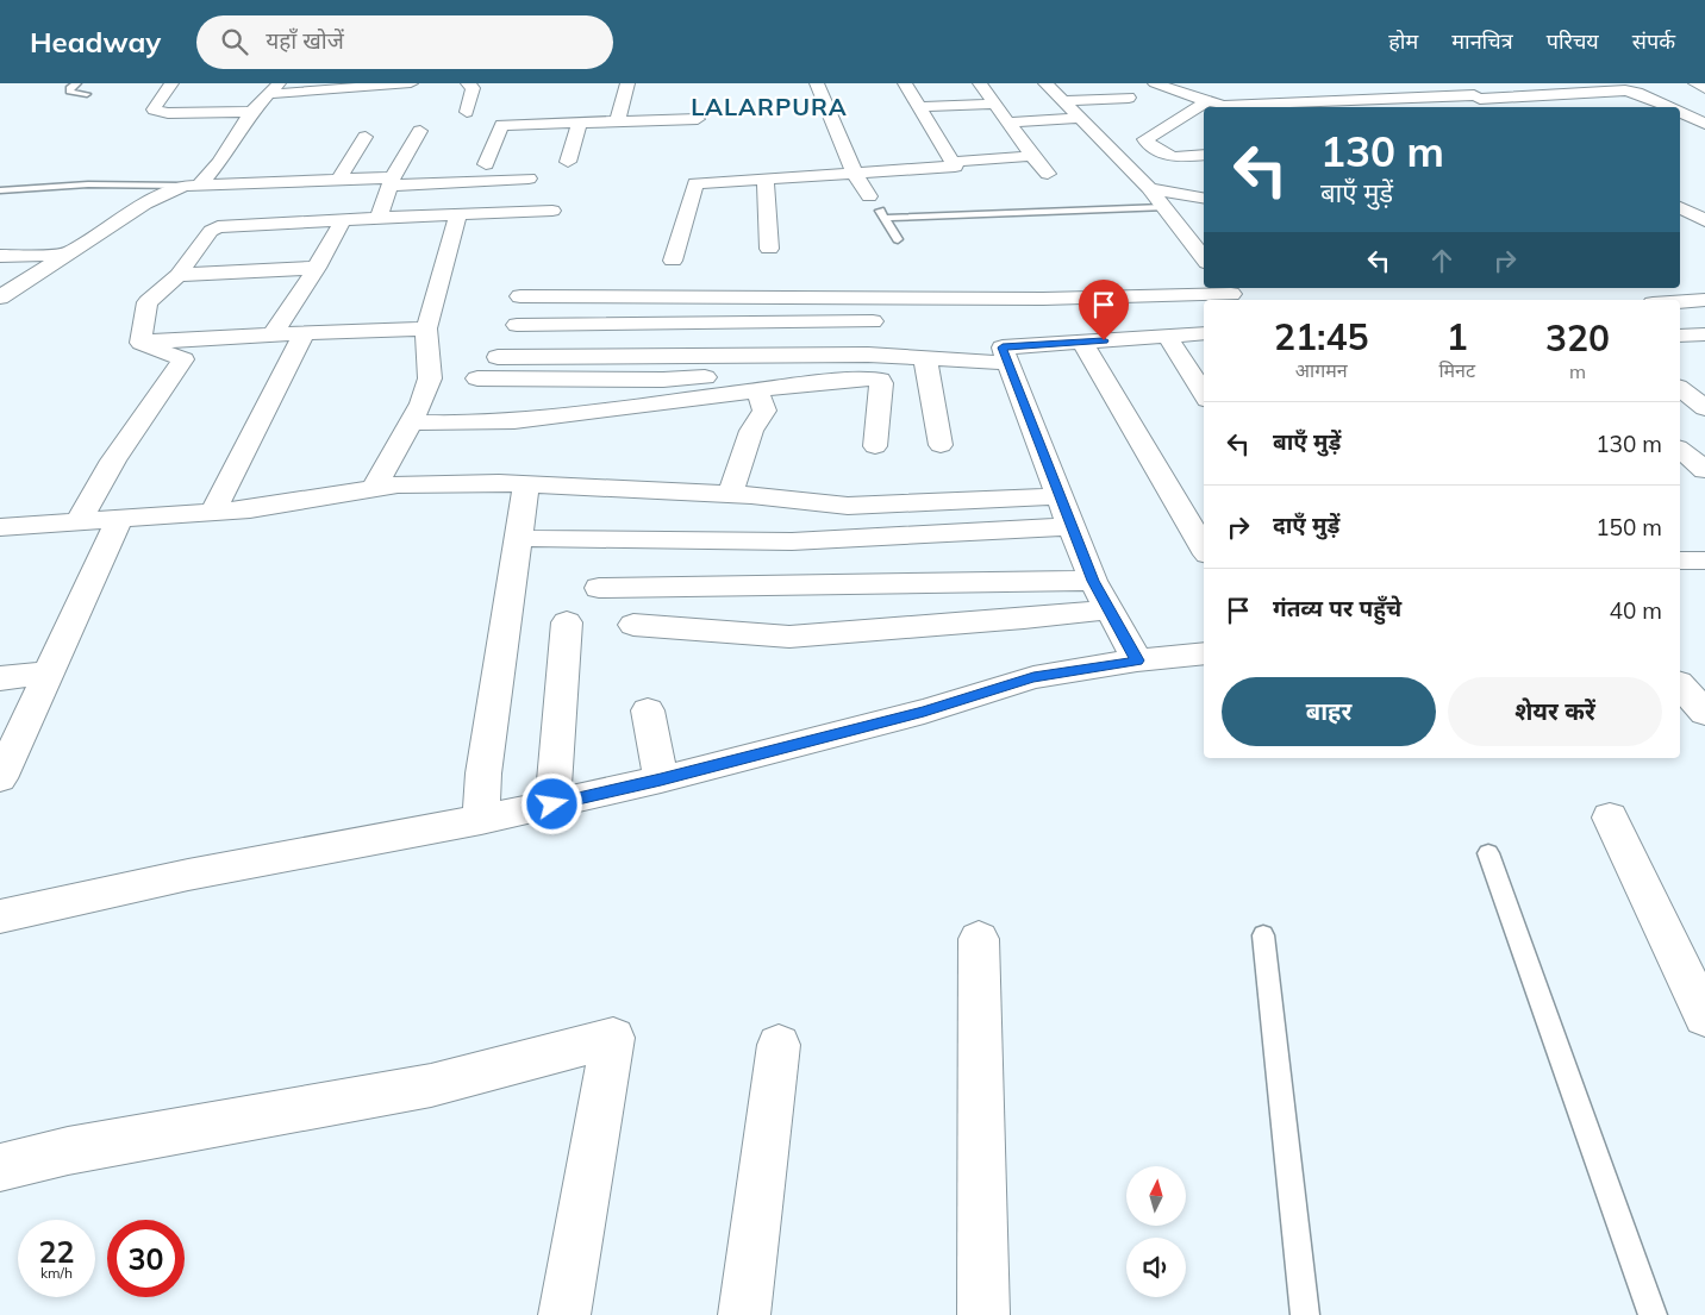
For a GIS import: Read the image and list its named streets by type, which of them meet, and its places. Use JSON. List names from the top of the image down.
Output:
{
  "districts": ["LALARPURA"],
  "north": "top",
  "page": {
    "header": "Headway",
    "search": "यहाँ खोजें",
    "nav": [
      "होम",
      "मानचित्र",
      "परिचय",
      "संपर्क"
    ],
    "turn": ["130 m", "बाएँ मुड़ें"],
    "eta": [
      "21:45",
      "आगमन",
      "1",
      "मिनट",
      "320",
      "m"
    ],
    "list": [
      {
        "name": "बाएँ मुड़ें",
        "value": "130 m"
      },
      {
        "name": "दाएँ मुड़ें",
        "value": "150 m"
      },
      {
        "name": "गंतव्य पर पहुँचे",
        "value": "40 m"
      }
    ],
    "buttons": ["बाहर", "शेयर करें"],
    "speed": "22 km/h",
    "limit": "30"
  }
}
